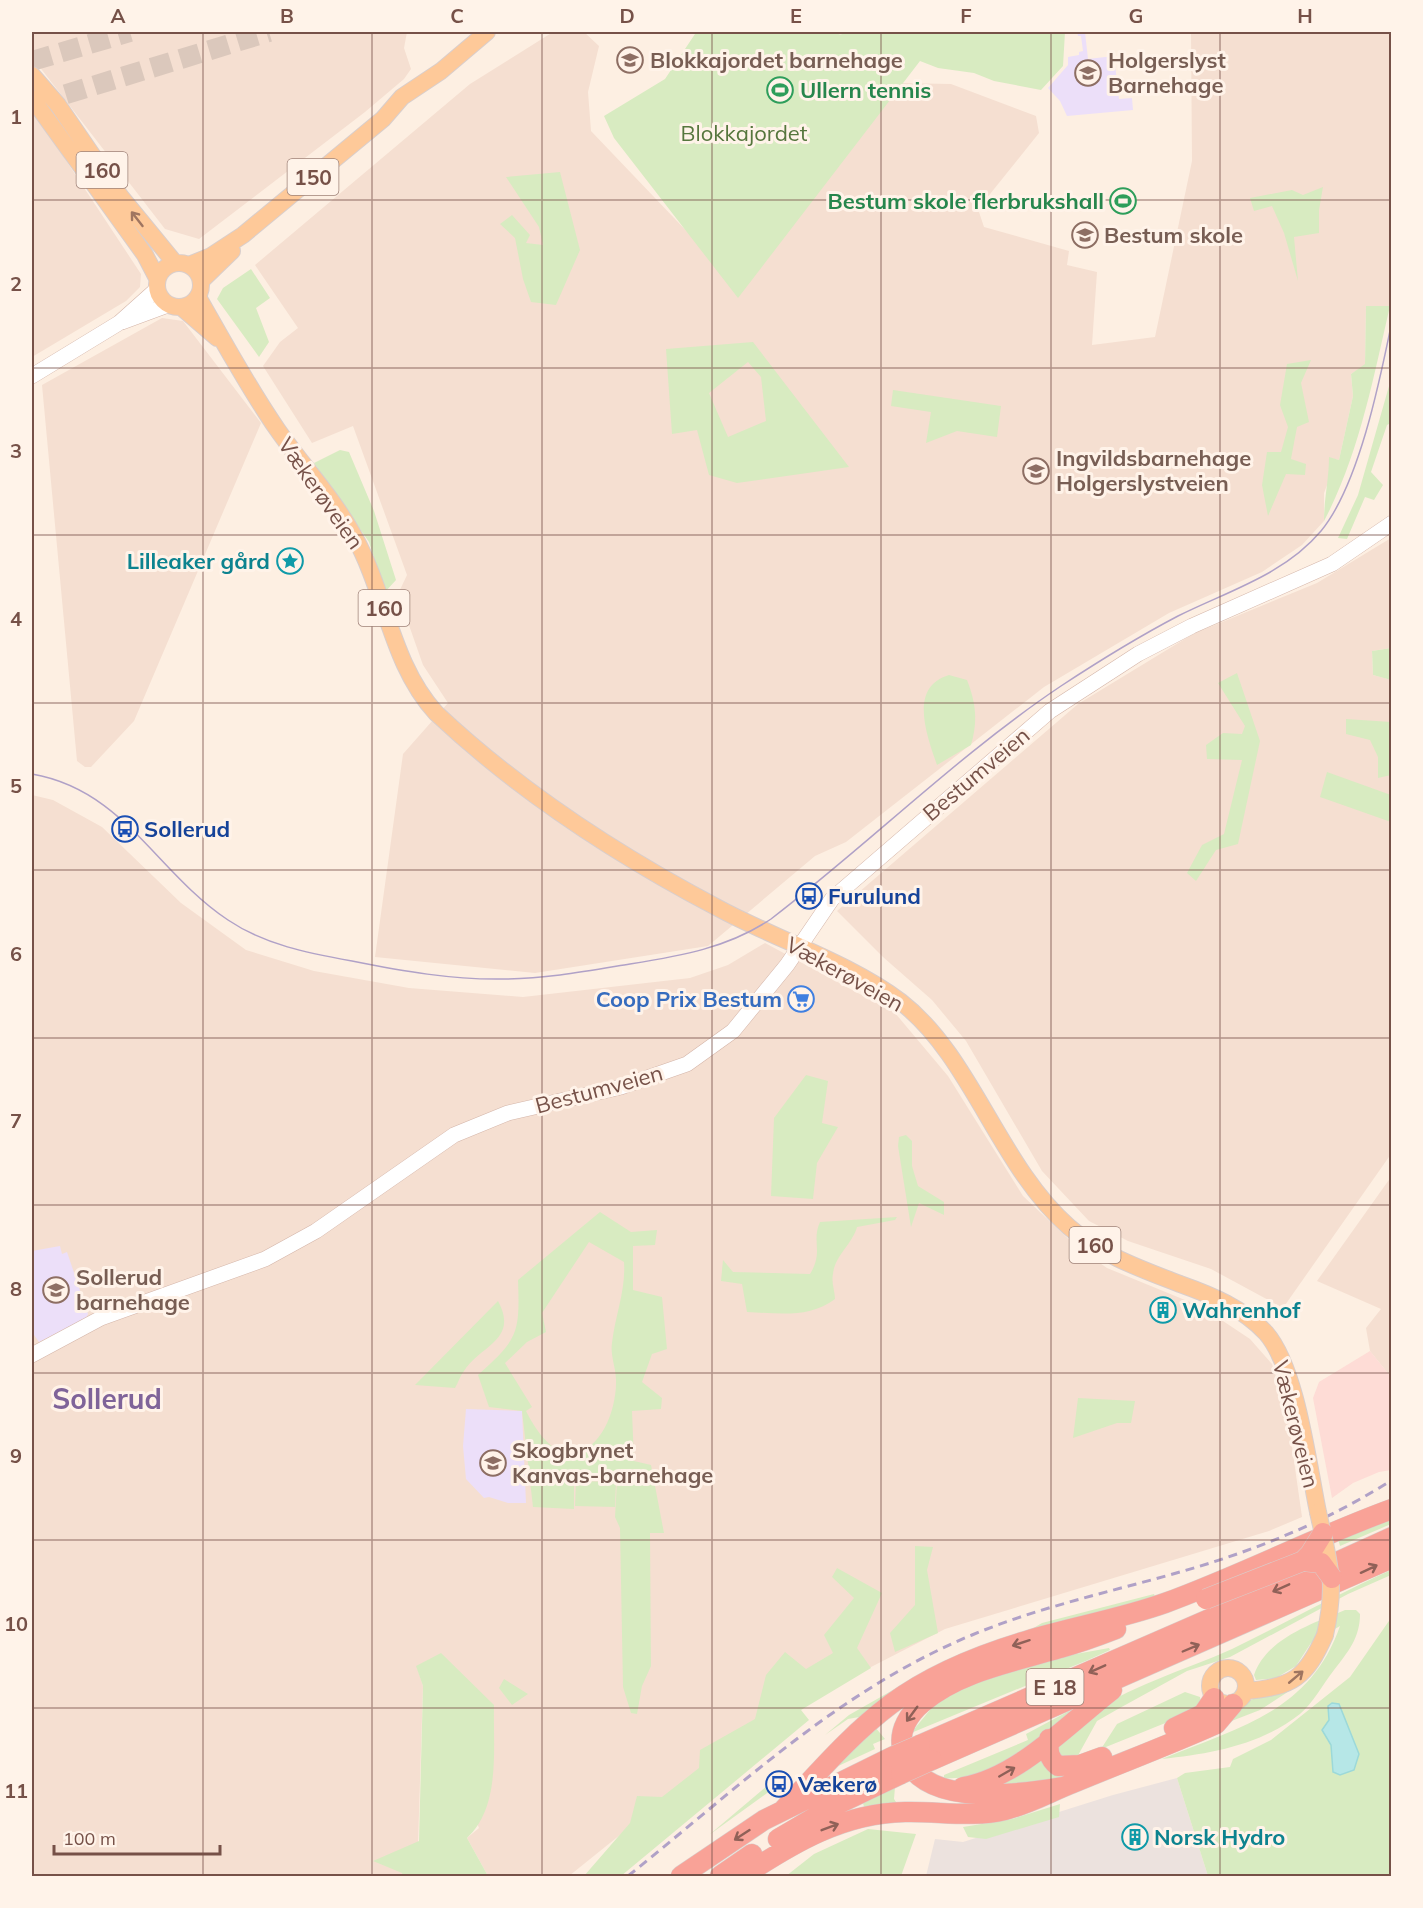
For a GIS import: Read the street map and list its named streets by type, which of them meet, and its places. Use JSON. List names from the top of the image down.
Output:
{
  "streets": {
    "highway": ["E 18"],
    "main road": ["160", "150", "Vækerøveien"],
    "street": ["Bestumveien"]
  },
  "crossings": [
    ["160", "Vækerøveien"],
    ["150", "Vækerøveien"],
    ["Vækerøveien", "Bestumveien"]
  ],
  "districts": ["Sollerud"],
  "parks": ["Blokkajordet"],
  "places": {
    "school or university": [
      "Blokkajordet barnehage",
      "Holgerslyst Barnehage",
      "Bestum skole",
      "Ingvildsbarnehage Holgerslystveien",
      "Sollerud barnehage",
      "Skogbrynet Kanvas-barnehage"
    ],
    "sports": ["Ullern tennis", "Bestum skole flerbrukshall"],
    "place": ["Lilleaker gård"],
    "bus stop": ["Sollerud", "Furulund", "Vækerø"],
    "supermarket": ["Coop Prix Bestum"],
    "building": ["Wahrenhof", "Norsk Hydro"]
  },
  "scale_bar": "100 m",
  "grid": {
    "columns": [
      "A",
      "B",
      "C",
      "D",
      "E",
      "F",
      "G",
      "H"
    ],
    "rows": [
      "1",
      "2",
      "3",
      "4",
      "5",
      "6",
      "7",
      "8",
      "9",
      "10",
      "11"
    ]
  }
}
